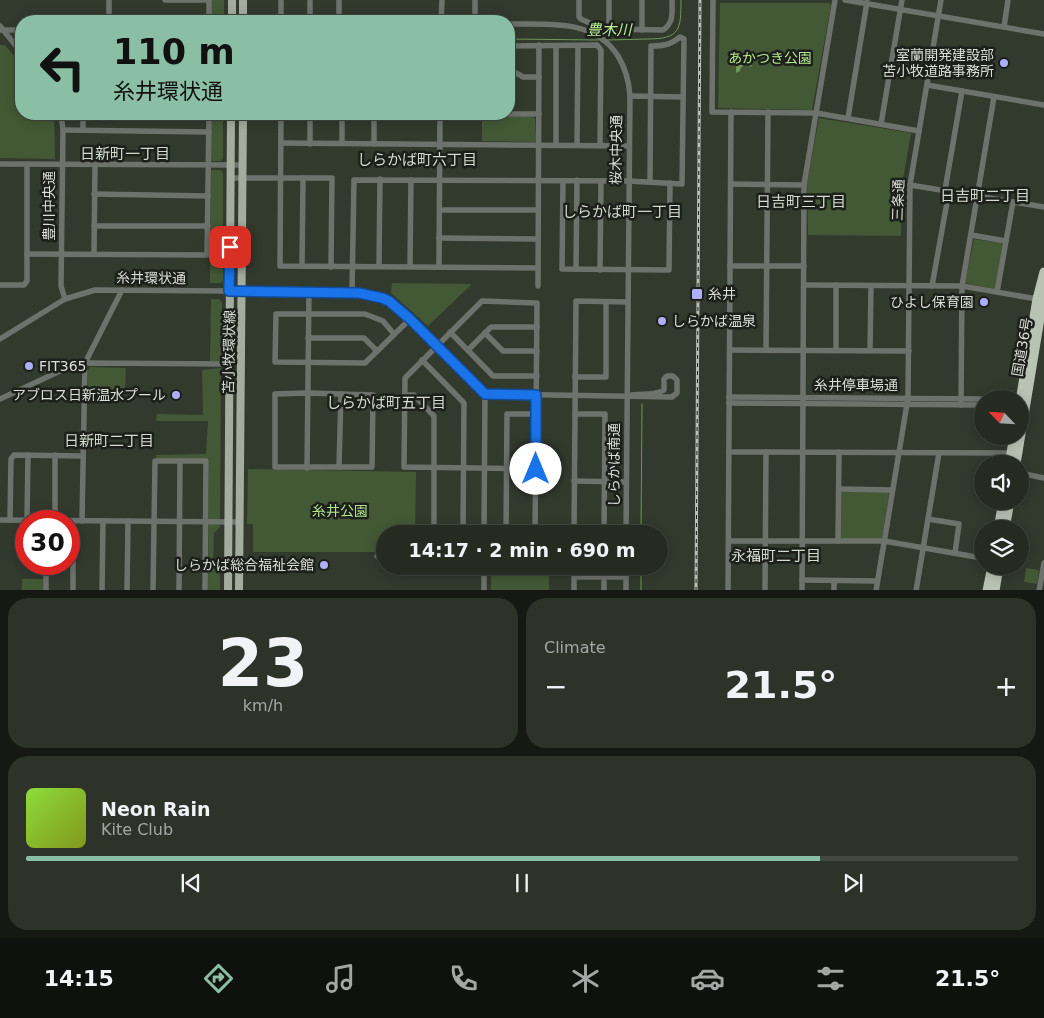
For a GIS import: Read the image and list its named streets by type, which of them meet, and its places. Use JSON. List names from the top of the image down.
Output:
{
  "streets": {
    "highway": ["国道36号"],
    "main road": ["苫小牧環状線"],
    "street": [
      "桜木中央通",
      "三条通",
      "豊川中央通",
      "糸井環状通",
      "糸井停車場通",
      "しらかば南通"
    ]
  },
  "crossings": [
    ["桜木中央通", "しらかば南通"],
    ["三条通", "糸井停車場通"],
    ["豊川中央通", "糸井環状通"],
    ["糸井環状通", "苫小牧環状線"]
  ],
  "districts": [
    "日新町一丁目",
    "しらかば町六丁目",
    "日吉町二丁目",
    "日吉町三丁目",
    "しらかば町一丁目",
    "しらかば町五丁目",
    "日新町二丁目",
    "永福町二丁目"
  ],
  "water": ["豊木川"],
  "parks": ["あかつき公園", "糸井公園"],
  "places": {
    "other": [
      "室蘭開発建設部 苫小牧道路事務所",
      "ひよし保育園",
      "しらかば温泉",
      "FIT365",
      "アブロス日新温水プール",
      "しらかば総合福祉会館"
    ],
    "transit": ["糸井"]
  },
  "north": "top left",
  "page": {
    "turn": ["110 m", "糸井環状通"],
    "limit": "30",
    "trip": "14:17 · 2 min · 690 m",
    "tile": [
      ["23", "km/h"],
      "Climate"
    ],
    "heat": ["−", "21.5°", "+"],
    "song": ["Neon Rain", "Kite Club"],
    "tabs": ["14:15", "21.5°"]
  }
}
